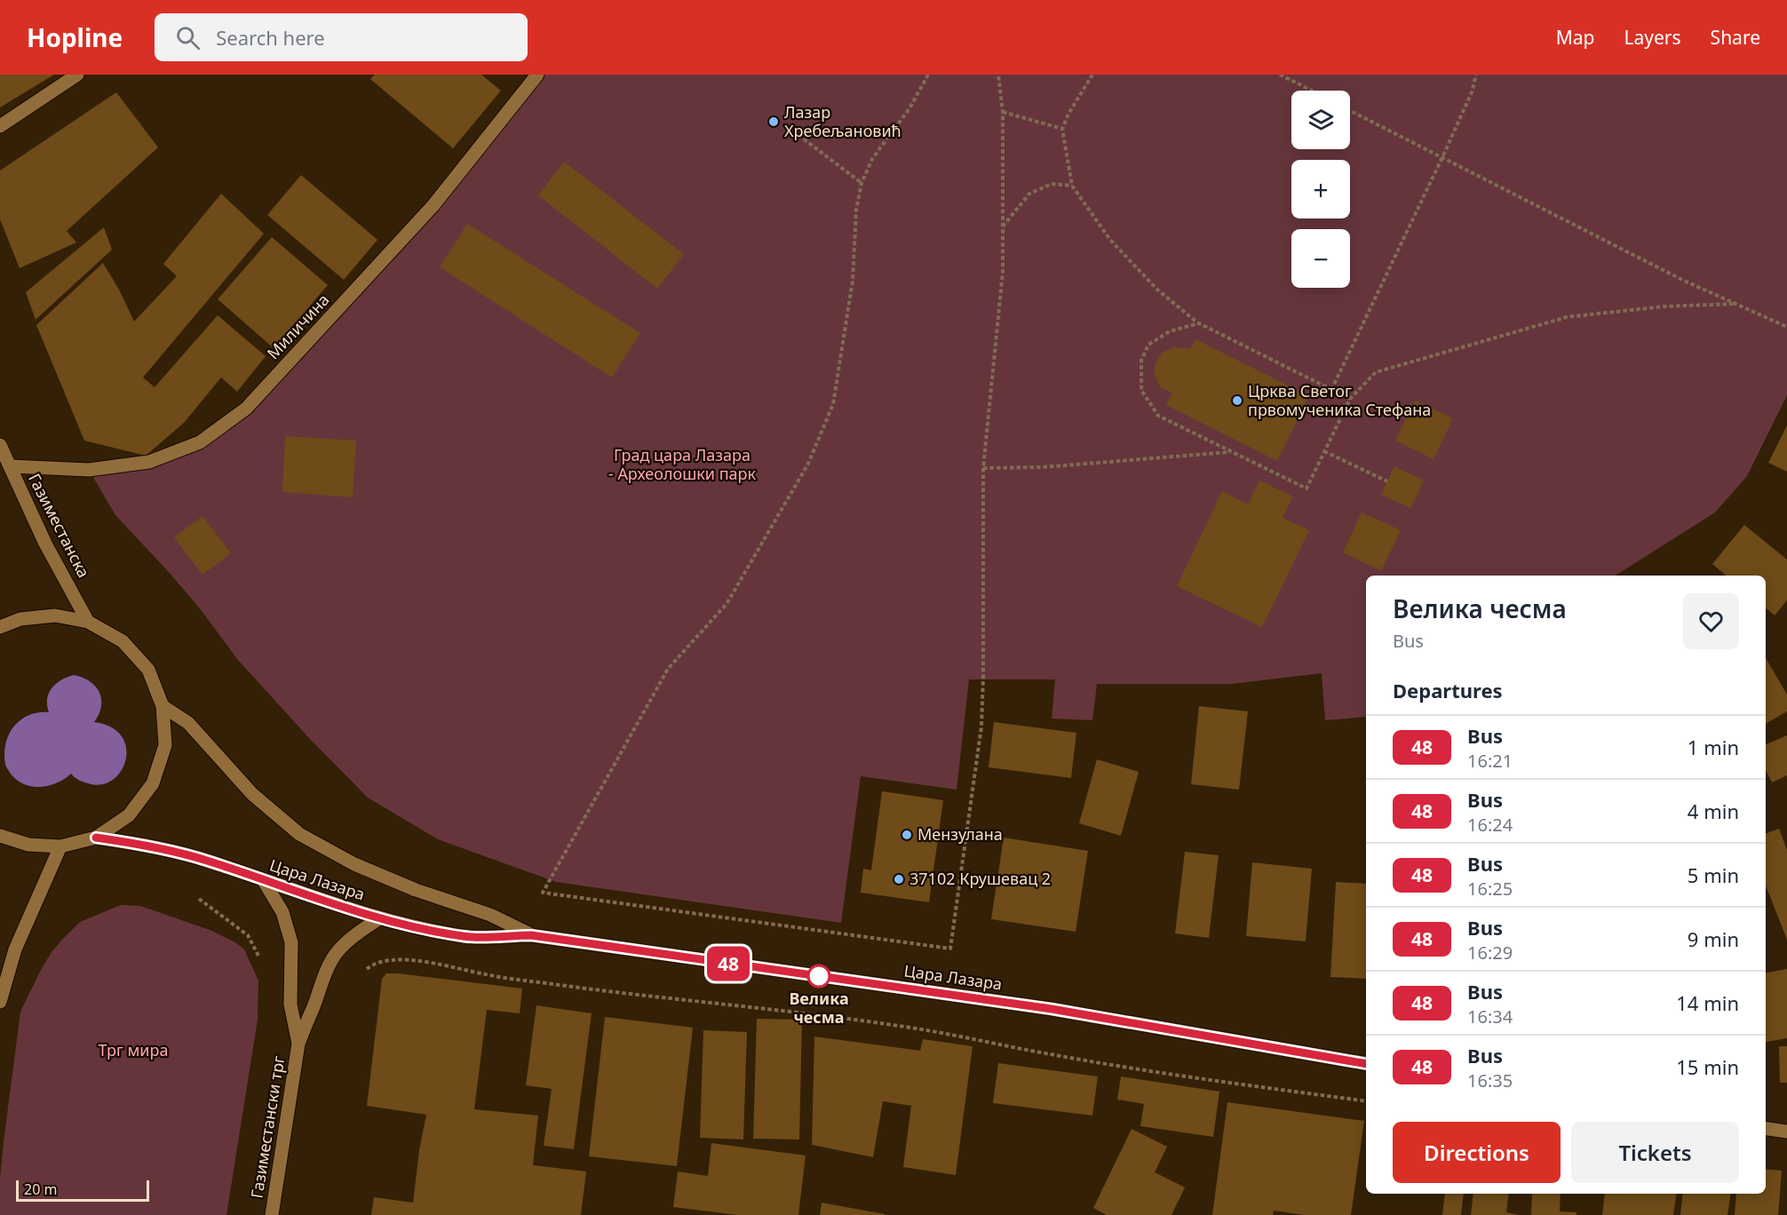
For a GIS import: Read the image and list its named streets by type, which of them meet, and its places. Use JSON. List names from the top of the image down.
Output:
{
  "streets": {
    "main road": [
      "Миличина",
      "Газиместанска",
      "Цара Лазара",
      "Газиместански трг"
    ]
  },
  "crossings": [
    ["Миличина", "Газиместанска"]
  ],
  "parks": ["Град цара Лазара - Археолошки парк", "Трг мира"],
  "places": [
    "Лазар Хребељановић",
    "Црква Светог првомученика Стефана",
    "Мензулана",
    "37102 Крушевац 2",
    "Велика чесма"
  ],
  "lines": ["bus line 48"],
  "scale_bar": "20 m",
  "page": {
    "header": "Hopline",
    "search": "Search here",
    "nav": ["Map", "Layers", "Share"],
    "on_map": "48",
    "map_buttons": ["+", "−"],
    "heading": [
      ["Велика чесма", "Bus"],
      "Departures"
    ],
    "list": [
      {
        "mark": "48",
        "name": "Bus",
        "note": "16:21",
        "value": "1 min"
      },
      {
        "mark": "48",
        "name": "Bus",
        "note": "16:24",
        "value": "4 min"
      },
      {
        "mark": "48",
        "name": "Bus",
        "note": "16:25",
        "value": "5 min"
      },
      {
        "mark": "48",
        "name": "Bus",
        "note": "16:29",
        "value": "9 min"
      },
      {
        "mark": "48",
        "name": "Bus",
        "note": "16:34",
        "value": "14 min"
      },
      {
        "mark": "48",
        "name": "Bus",
        "note": "16:35",
        "value": "15 min"
      }
    ],
    "buttons": ["Directions", "Tickets"],
    "scale": "20 m"
  }
}
